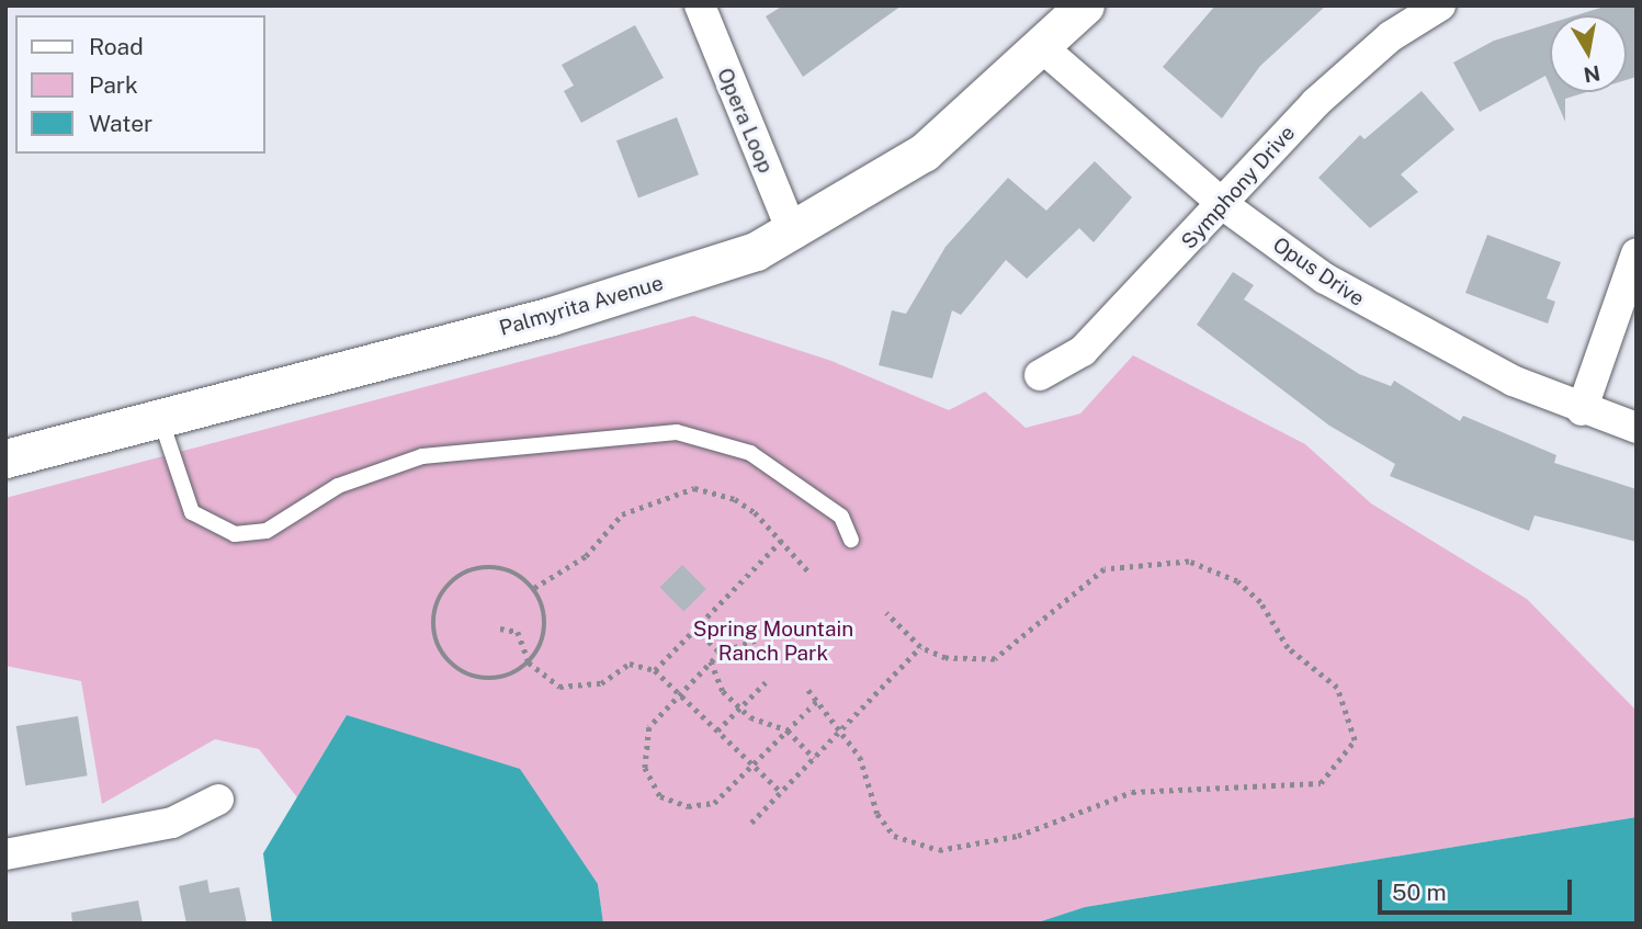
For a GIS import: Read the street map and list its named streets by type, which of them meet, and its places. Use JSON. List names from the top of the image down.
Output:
{
  "streets": {
    "street": [
      "Opera Loop",
      "Symphony Drive",
      "Opus Drive",
      "Palmyrita Avenue"
    ]
  },
  "crossings": [
    ["Opera Loop", "Palmyrita Avenue"],
    ["Symphony Drive", "Opus Drive"],
    ["Opus Drive", "Palmyrita Avenue"]
  ],
  "parks": ["Spring Mountain Ranch Park"],
  "legend": ["Road", "Park", "Water"],
  "scale_bar": "50 m",
  "north": "bottom"
}
